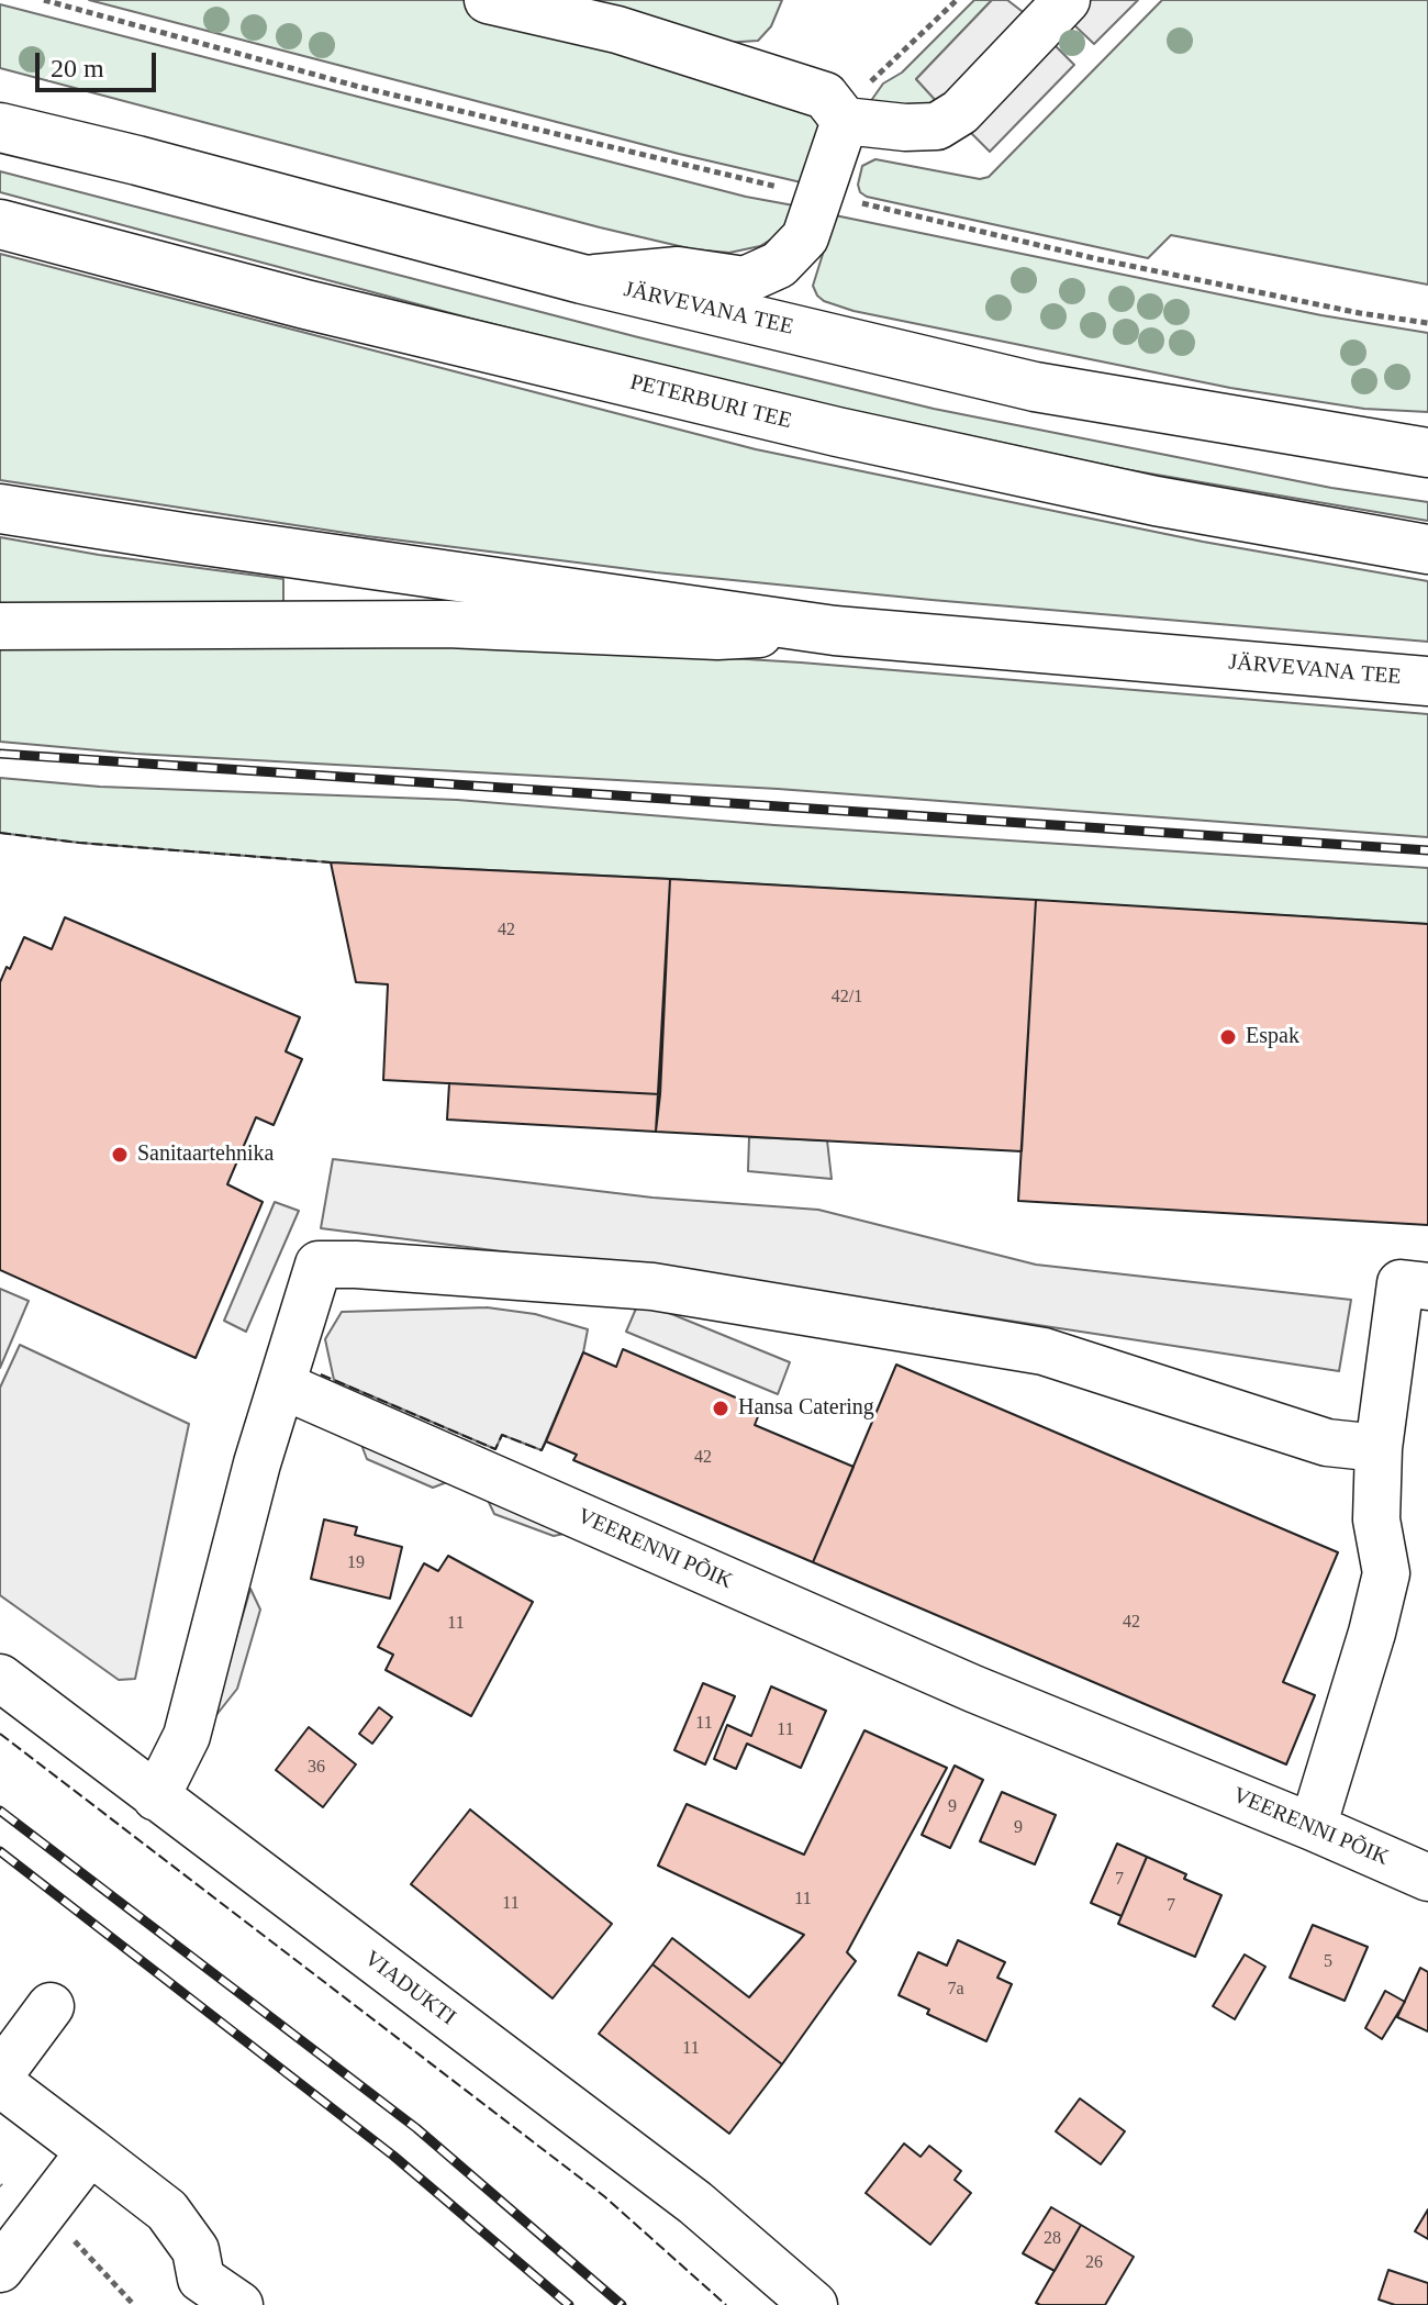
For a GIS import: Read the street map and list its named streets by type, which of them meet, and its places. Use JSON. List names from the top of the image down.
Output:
{
  "streets": {
    "main road": ["JÄRVEVANA TEE", "PETERBURI TEE"],
    "street": ["VEERENNI PÕIK", "VIADUKTI"]
  },
  "places": ["Espak", "Sanitaartehnika", "Hansa Catering"],
  "house_numbers": [
    "42",
    "42/1",
    "42",
    "19",
    "42",
    "11",
    "11",
    "11",
    "36",
    "9",
    "9",
    "7",
    "11",
    "11",
    "7",
    "5",
    "7a",
    "11",
    "28",
    "26"
  ],
  "scale_bar": "20 m"
}
